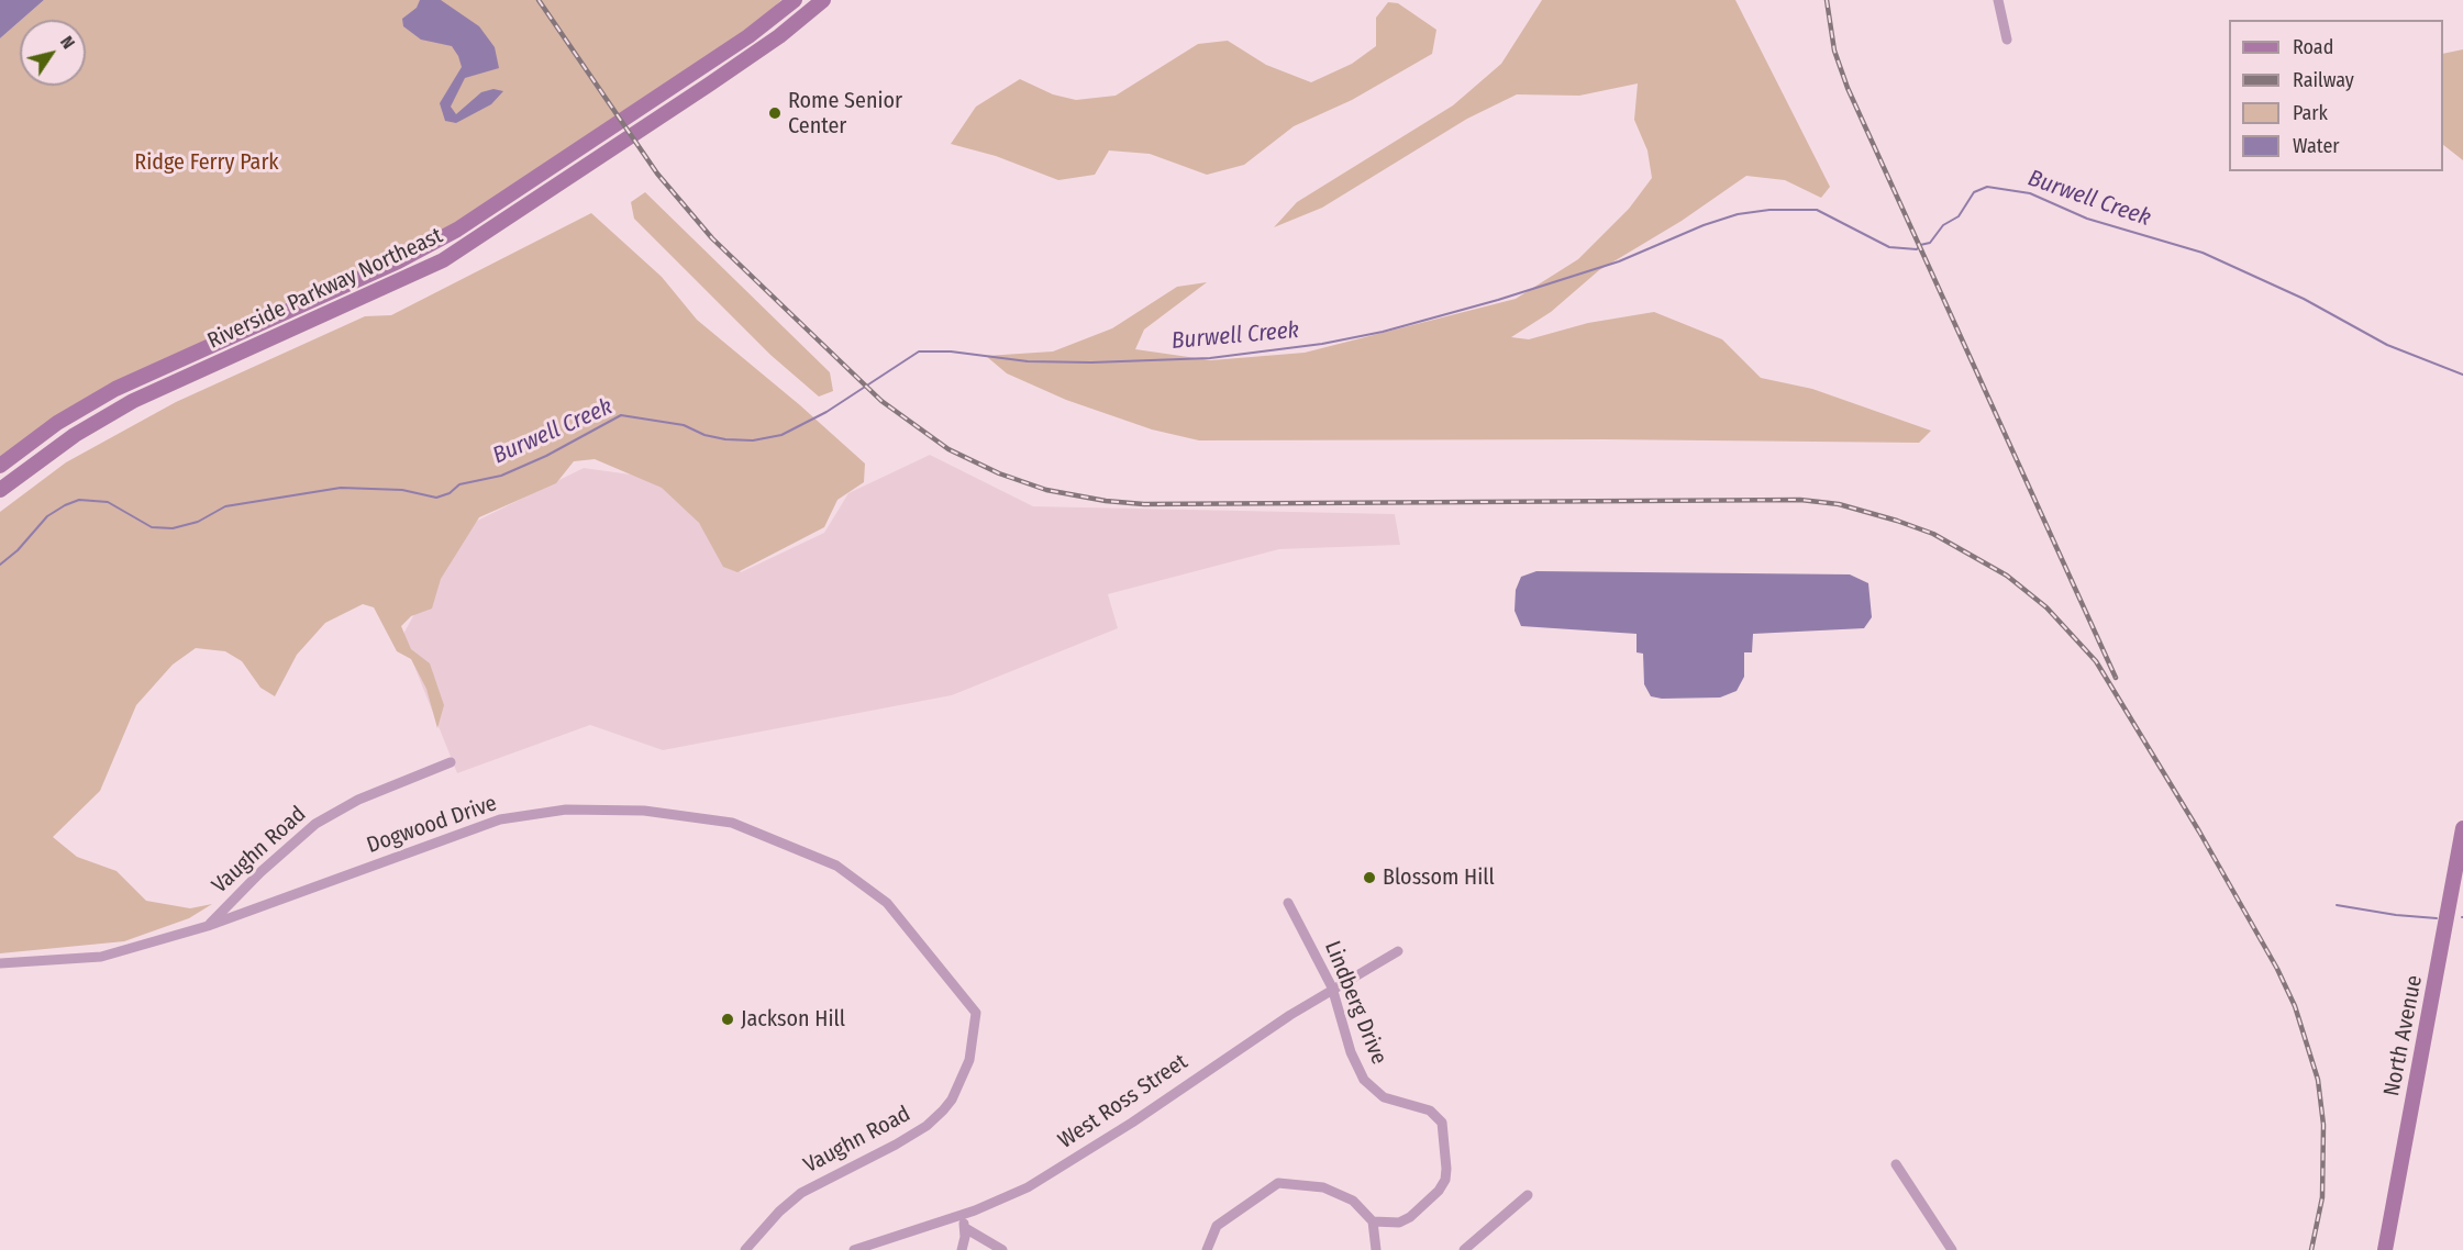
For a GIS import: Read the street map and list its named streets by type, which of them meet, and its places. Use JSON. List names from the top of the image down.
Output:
{
  "streets": {
    "main road": ["Riverside Parkway Northeast", "North Avenue"],
    "street": [
      "Dogwood Drive",
      "Vaughn Road",
      "Lindberg Drive",
      "West Ross Street"
    ]
  },
  "crossings": [
    ["Dogwood Drive", "Vaughn Road"],
    ["Lindberg Drive", "West Ross Street"]
  ],
  "water": ["Burwell Creek"],
  "parks": ["Ridge Ferry Park"],
  "places": ["Rome Senior Center", "Blossom Hill", "Jackson Hill"],
  "legend": [
    "Road",
    "Railway",
    "Park",
    "Water"
  ],
  "north": "top right"
}
